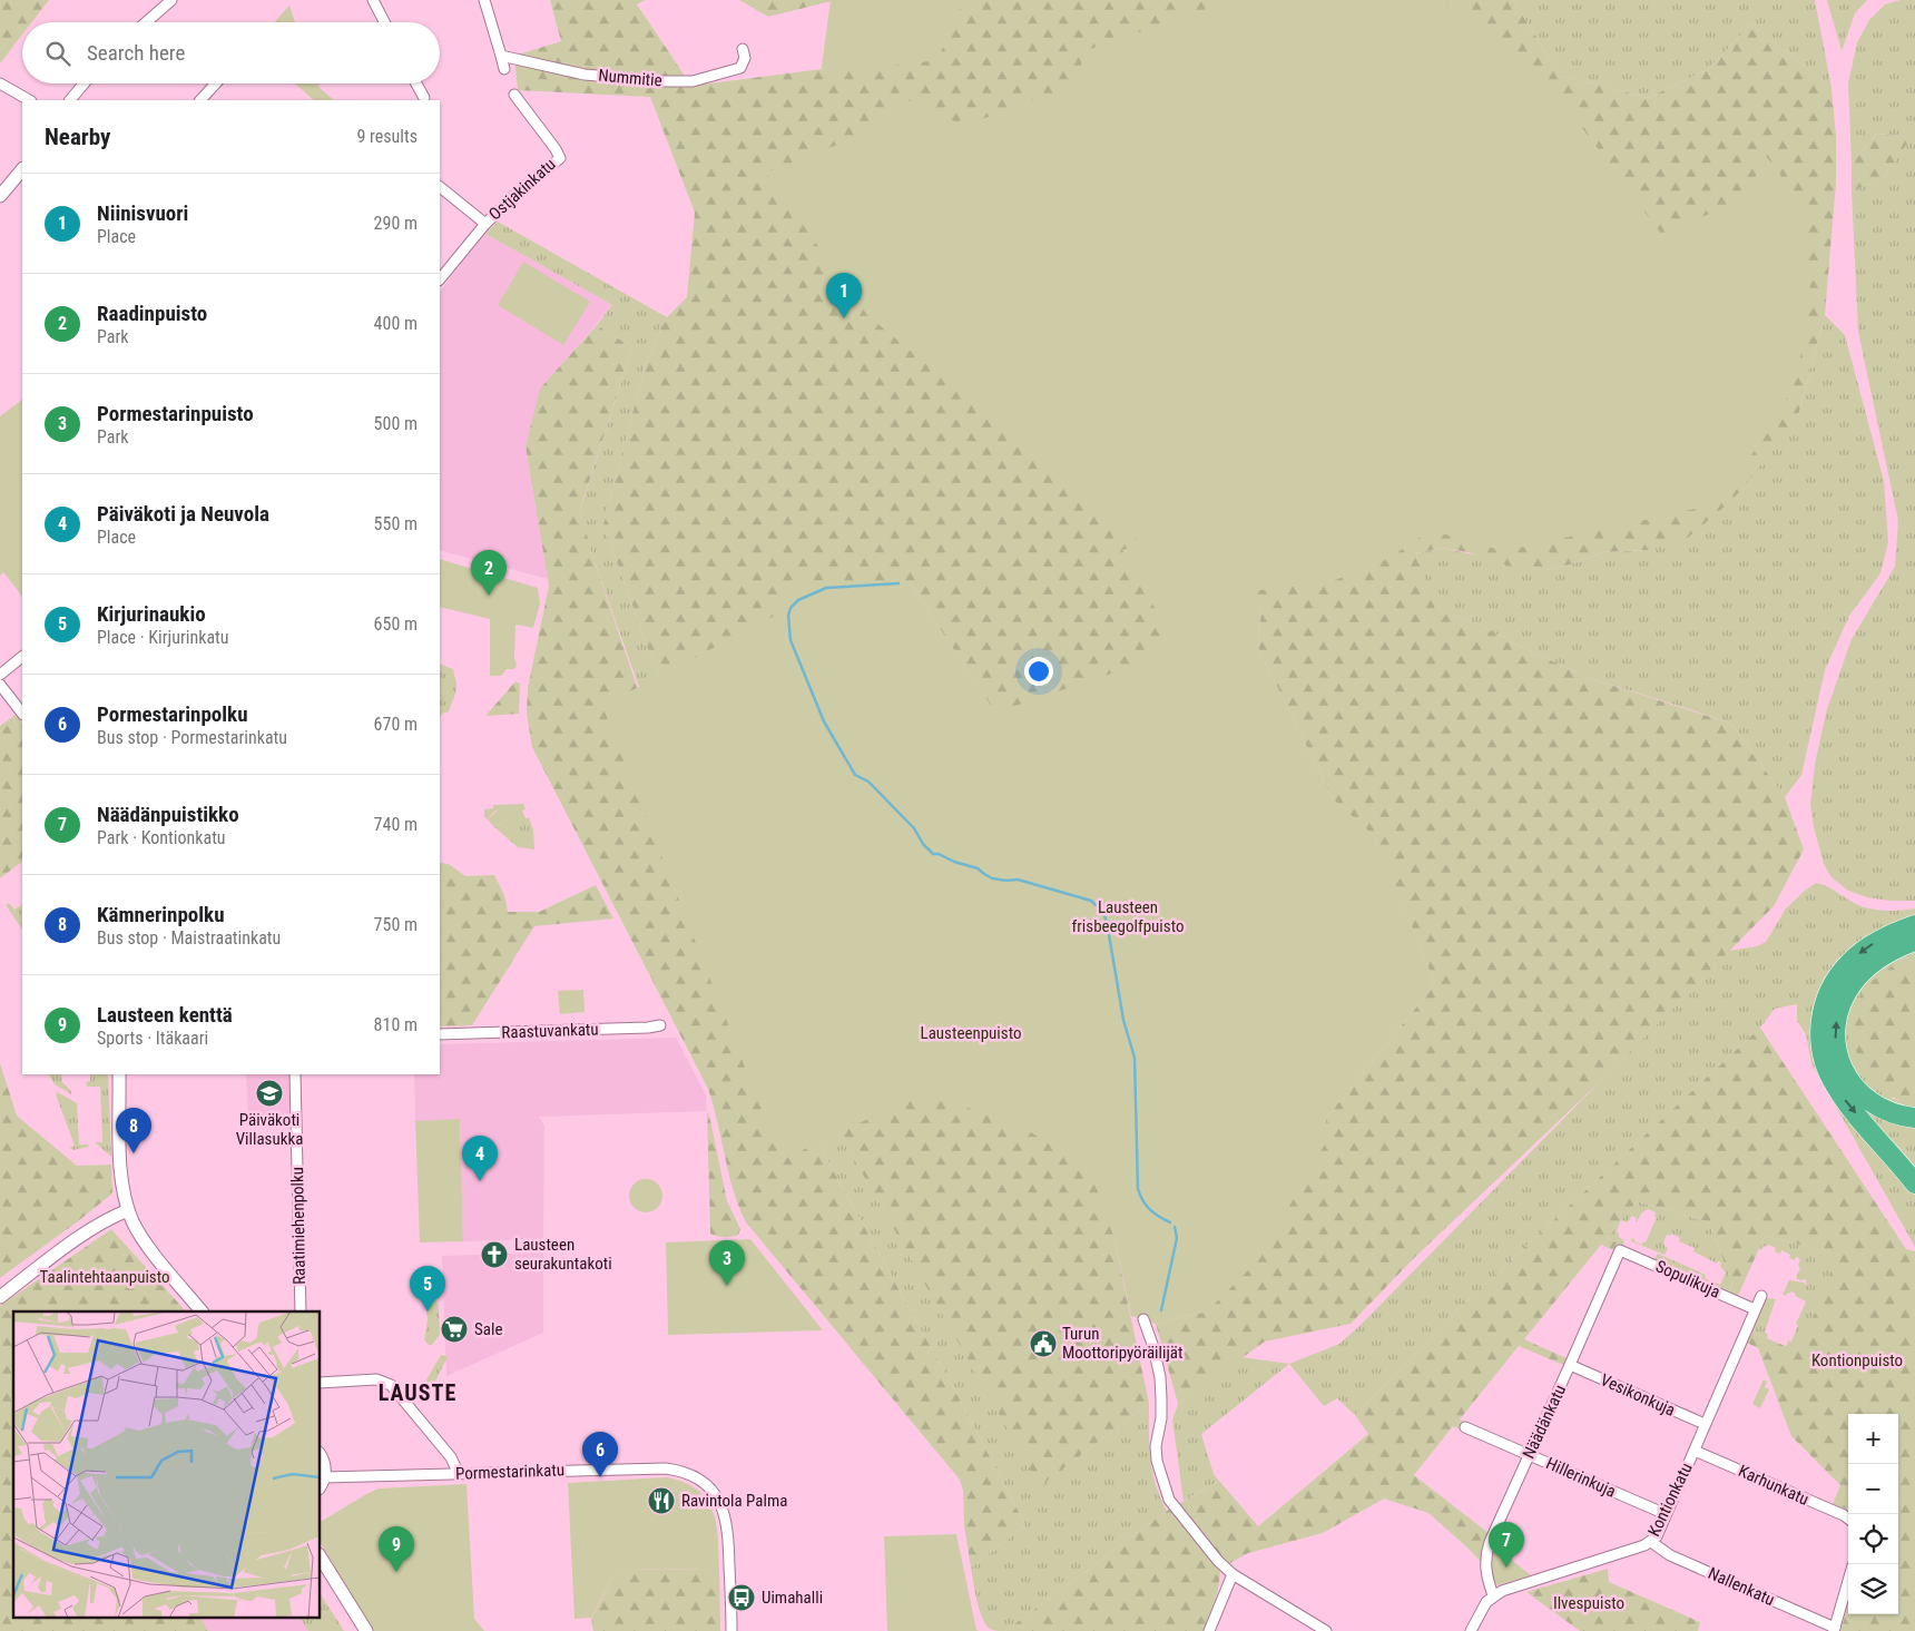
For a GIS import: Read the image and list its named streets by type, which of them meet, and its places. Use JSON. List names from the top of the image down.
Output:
{
  "streets": {
    "street": [
      "Nummitie",
      "Ostjakinkatu",
      "Raastuvankatu",
      "Raatimiehenpolku",
      "Sopulikuja",
      "Vesikonkuja",
      "Näädänkatu",
      "Pormestarinkatu",
      "Hillerinkuja",
      "Karhunkatu",
      "Kontionkatu",
      "Nallenkatu"
    ]
  },
  "crossings": [
    ["Sopulikuja", "Näädänkatu"],
    ["Sopulikuja", "Kontionkatu"],
    ["Vesikonkuja", "Näädänkatu"],
    ["Vesikonkuja", "Kontionkatu"],
    ["Näädänkatu", "Hillerinkuja"],
    ["Näädänkatu", "Kontionkatu"],
    ["Hillerinkuja", "Kontionkatu"],
    ["Karhunkatu", "Kontionkatu"],
    ["Kontionkatu", "Nallenkatu"]
  ],
  "districts": ["LAUSTE"],
  "parks": [
    "Lausteen frisbeegolfpuisto",
    "Lausteenpuisto",
    "Taalintehtaanpuisto",
    "Kontionpuisto",
    "Ilvespuisto"
  ],
  "places": {
    "school or university": ["Päiväkoti Villasukka"],
    "church": ["Lausteen seurakuntakoti"],
    "supermarket": ["Sale"],
    "public building": ["Turun Moottoripyöräilijät"],
    "restaurant": ["Ravintola Palma"],
    "bus stop": ["Uimahalli"]
  },
  "page": {
    "search": "Search here",
    "heading": ["Nearby", "9 results"],
    "list": [
      {
        "mark": "1",
        "name": "Niinisvuori",
        "note": "Place",
        "value": "290 m"
      },
      {
        "mark": "2",
        "name": "Raadinpuisto",
        "note": "Park",
        "value": "400 m"
      },
      {
        "mark": "3",
        "name": "Pormestarinpuisto",
        "note": "Park",
        "value": "500 m"
      },
      {
        "mark": "4",
        "name": "Päiväkoti ja Neuvola",
        "note": "Place",
        "value": "550 m"
      },
      {
        "mark": "5",
        "name": "Kirjurinaukio",
        "note": "Place · Kirjurinkatu",
        "value": "650 m"
      },
      {
        "mark": "6",
        "name": "Pormestarinpolku",
        "note": "Bus stop · Pormestarinkatu",
        "value": "670 m"
      },
      {
        "mark": "7",
        "name": "Näädänpuistikko",
        "note": "Park · Kontionkatu",
        "value": "740 m"
      },
      {
        "mark": "8",
        "name": "Kämnerinpolku",
        "note": "Bus stop · Maistraatinkatu",
        "value": "750 m"
      },
      {
        "mark": "9",
        "name": "Lausteen kenttä",
        "note": "Sports · Itäkaari",
        "value": "810 m"
      }
    ],
    "pins": [
      "1",
      "2",
      "8",
      "4",
      "3",
      "5",
      "6",
      "7",
      "9"
    ],
    "map_buttons": ["+", "−"]
  }
}
